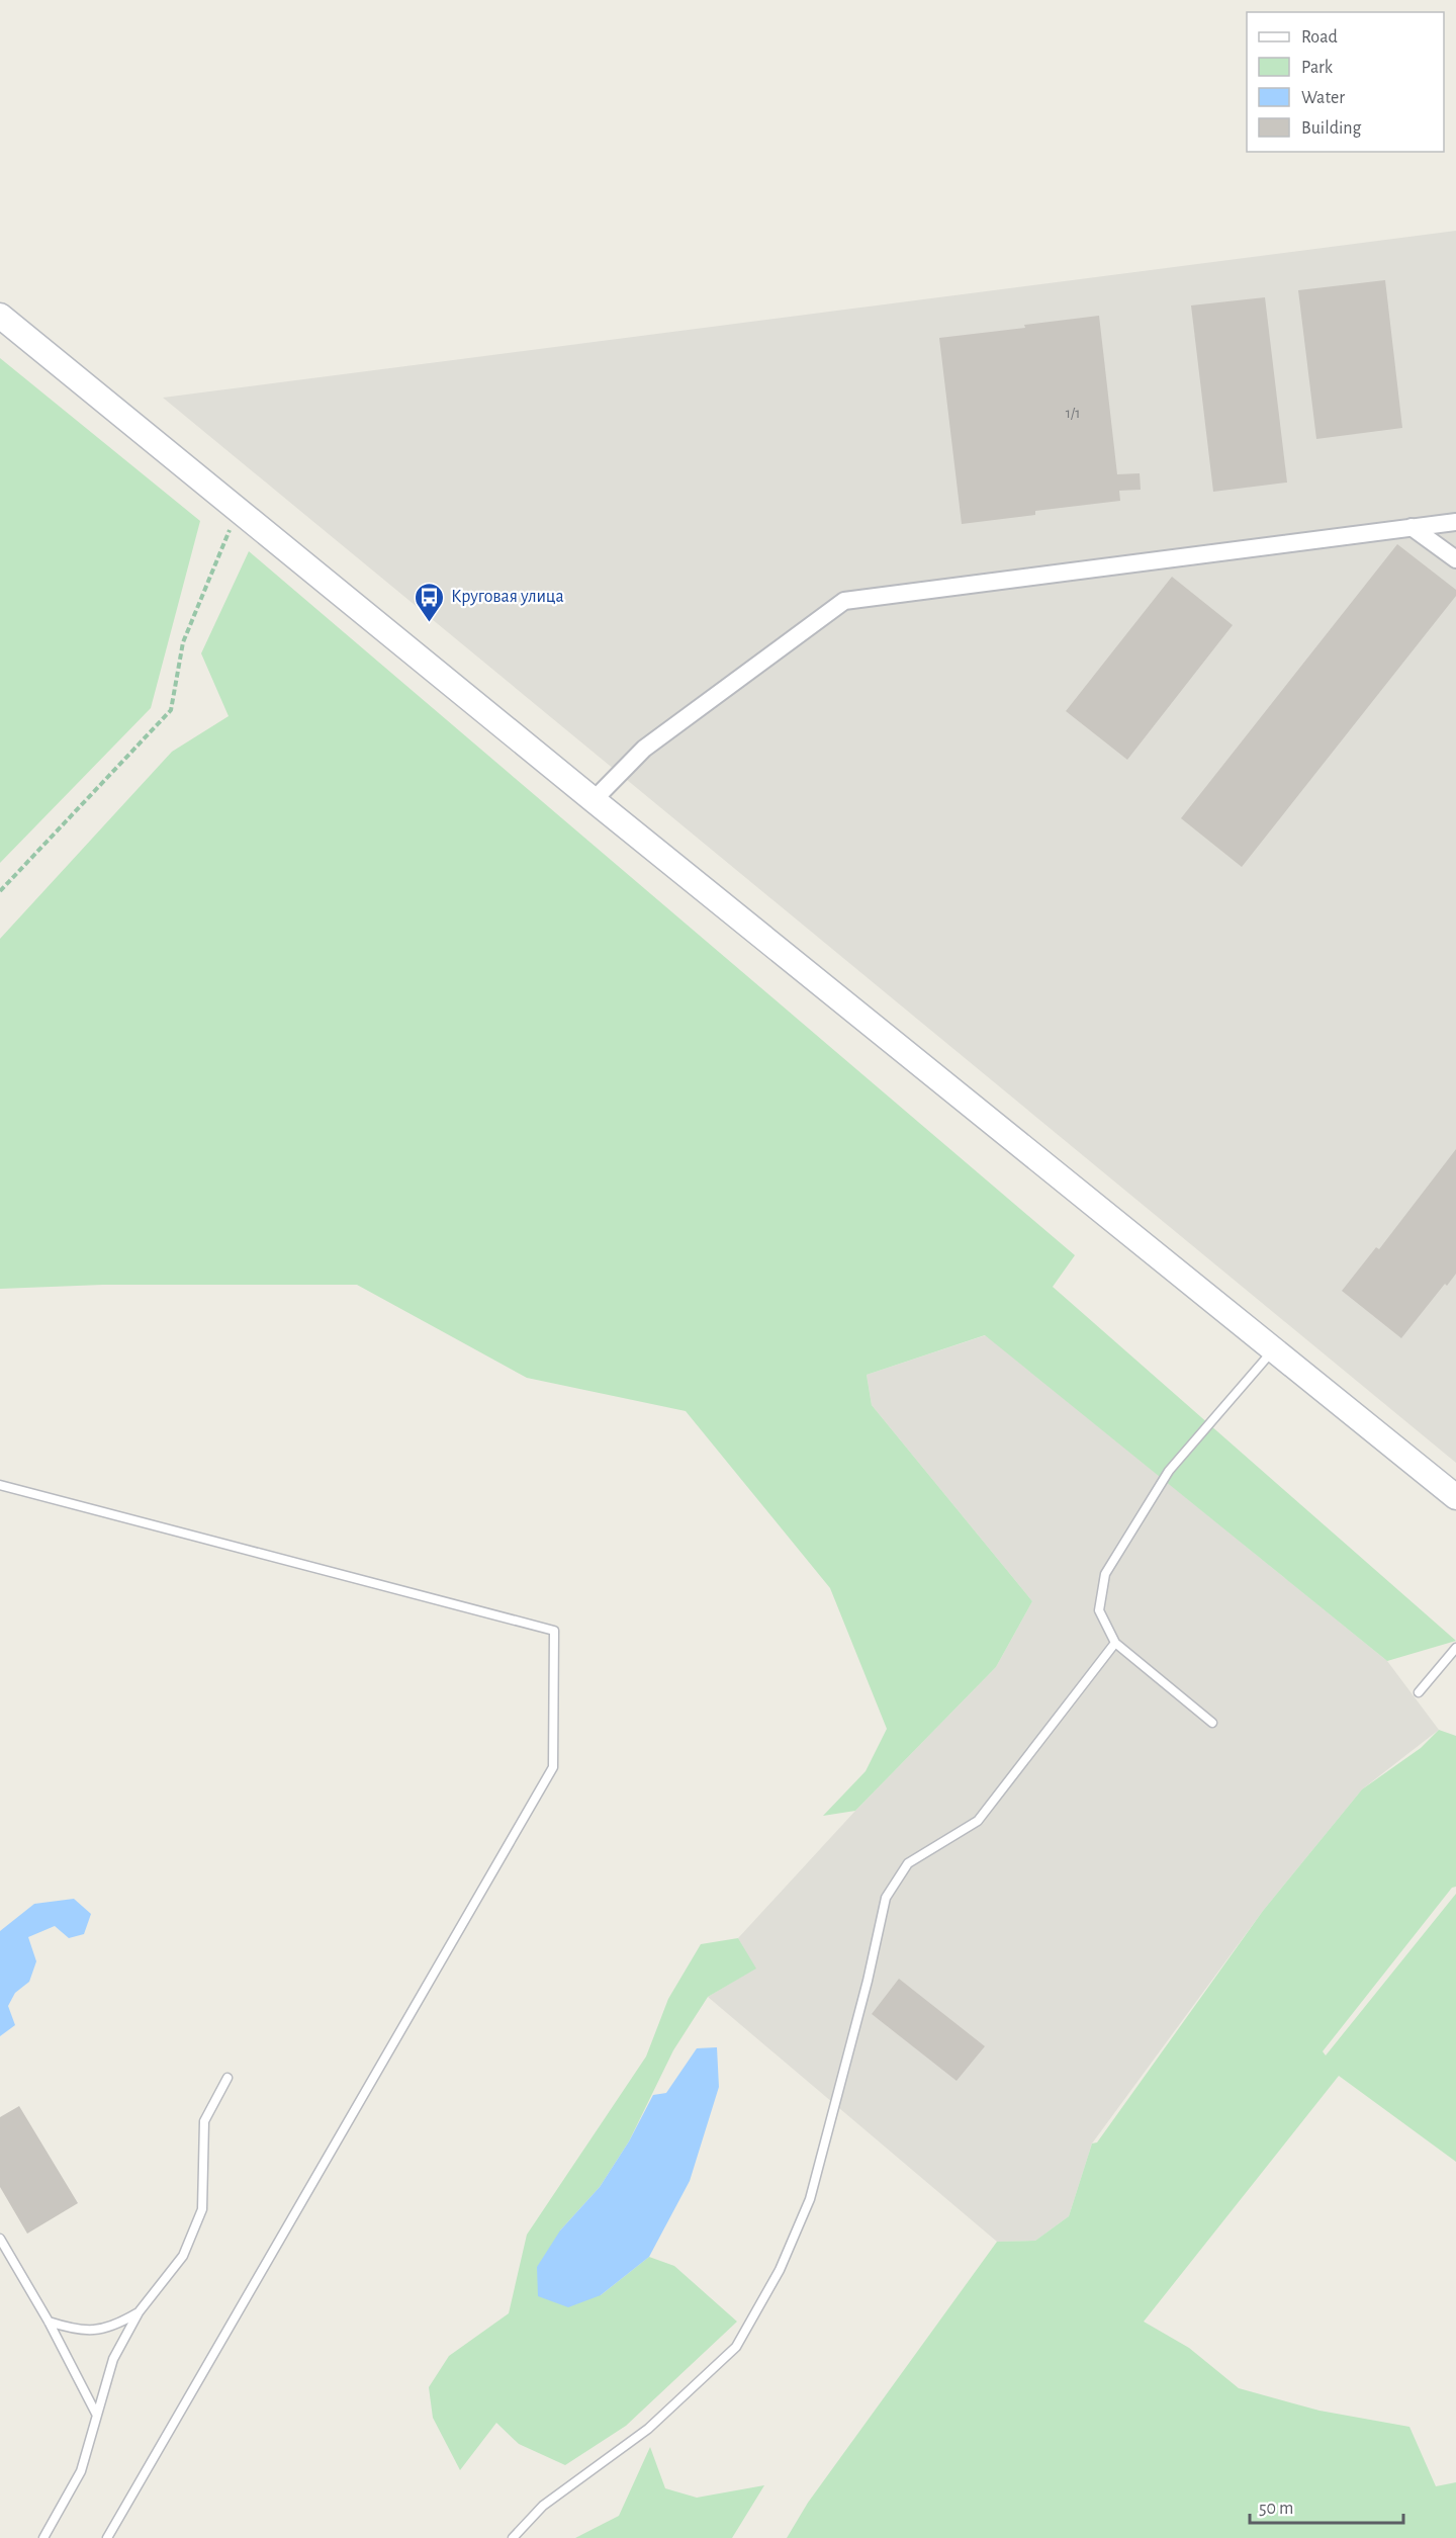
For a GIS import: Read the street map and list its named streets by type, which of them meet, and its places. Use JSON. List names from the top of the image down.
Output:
{
  "places": {
    "bus stop": ["Круговая улица"]
  },
  "house_numbers": ["1/1"],
  "legend": [
    "Road",
    "Park",
    "Water",
    "Building"
  ],
  "scale_bar": "50 m"
}
